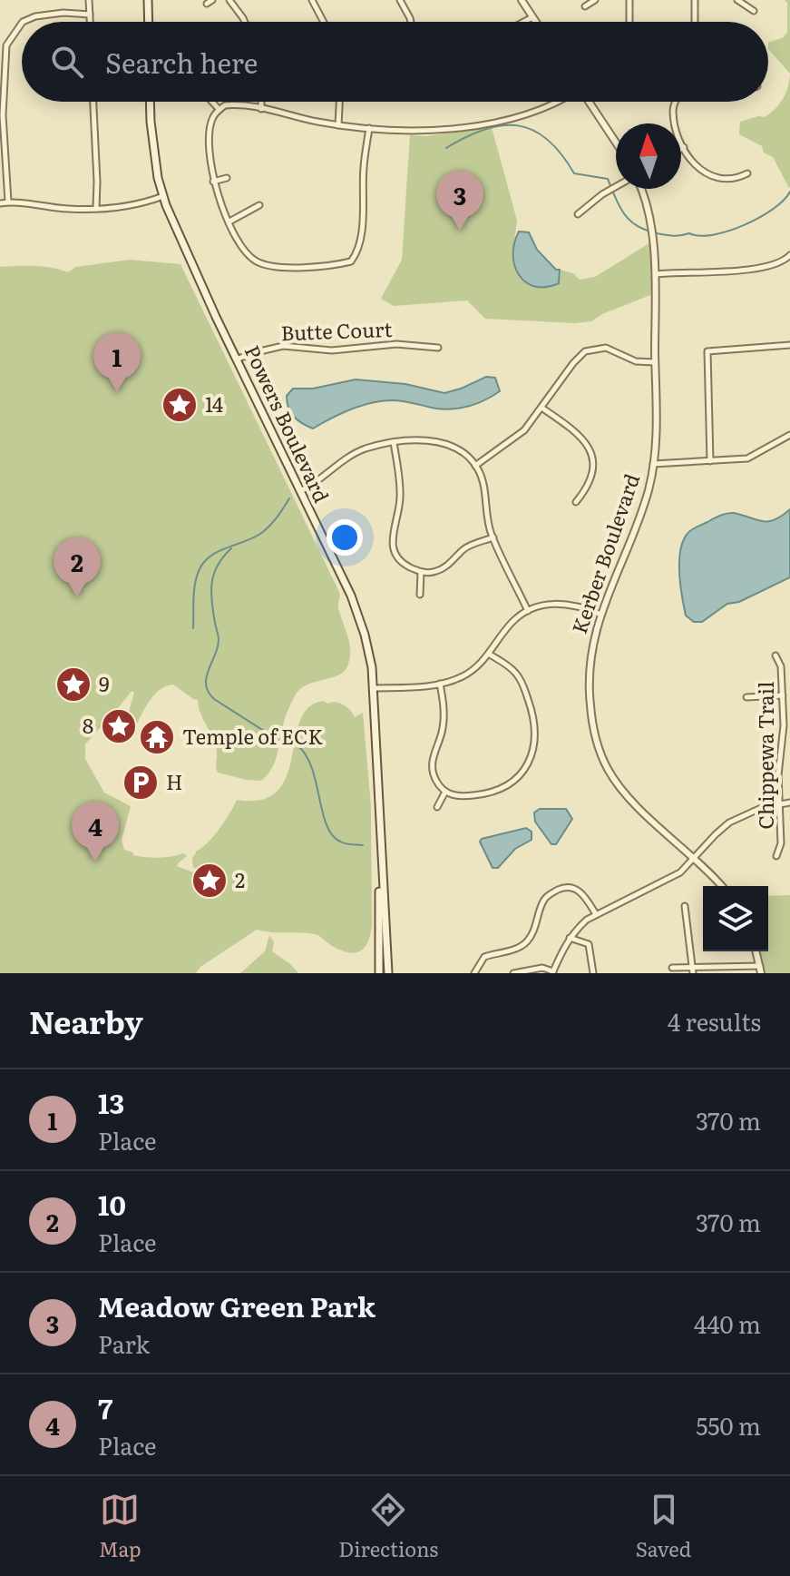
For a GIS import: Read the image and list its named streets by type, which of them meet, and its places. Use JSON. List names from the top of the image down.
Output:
{
  "streets": {
    "main road": ["Powers Boulevard"],
    "street": ["Butte Court", "Kerber Boulevard", "Chippewa Trail"]
  },
  "crossings": [
    ["Butte Court", "Powers Boulevard"]
  ],
  "places": {
    "place": [
      "14",
      "9",
      "8",
      "2"
    ],
    "temple": ["Temple of ECK"],
    "parking": ["H"]
  },
  "north": "top",
  "page": {
    "search": "Search here",
    "pins": [
      "3",
      "1",
      "2",
      "4"
    ],
    "heading": ["Nearby", "4 results"],
    "list": [
      {
        "mark": "1",
        "name": "13",
        "note": "Place",
        "value": "370 m"
      },
      {
        "mark": "2",
        "name": "10",
        "note": "Place",
        "value": "370 m"
      },
      {
        "mark": "3",
        "name": "Meadow Green Park",
        "note": "Park",
        "value": "440 m"
      },
      {
        "mark": "4",
        "name": "7",
        "note": "Place",
        "value": "550 m"
      }
    ],
    "nav": ["Map", "Directions", "Saved"]
  }
}
